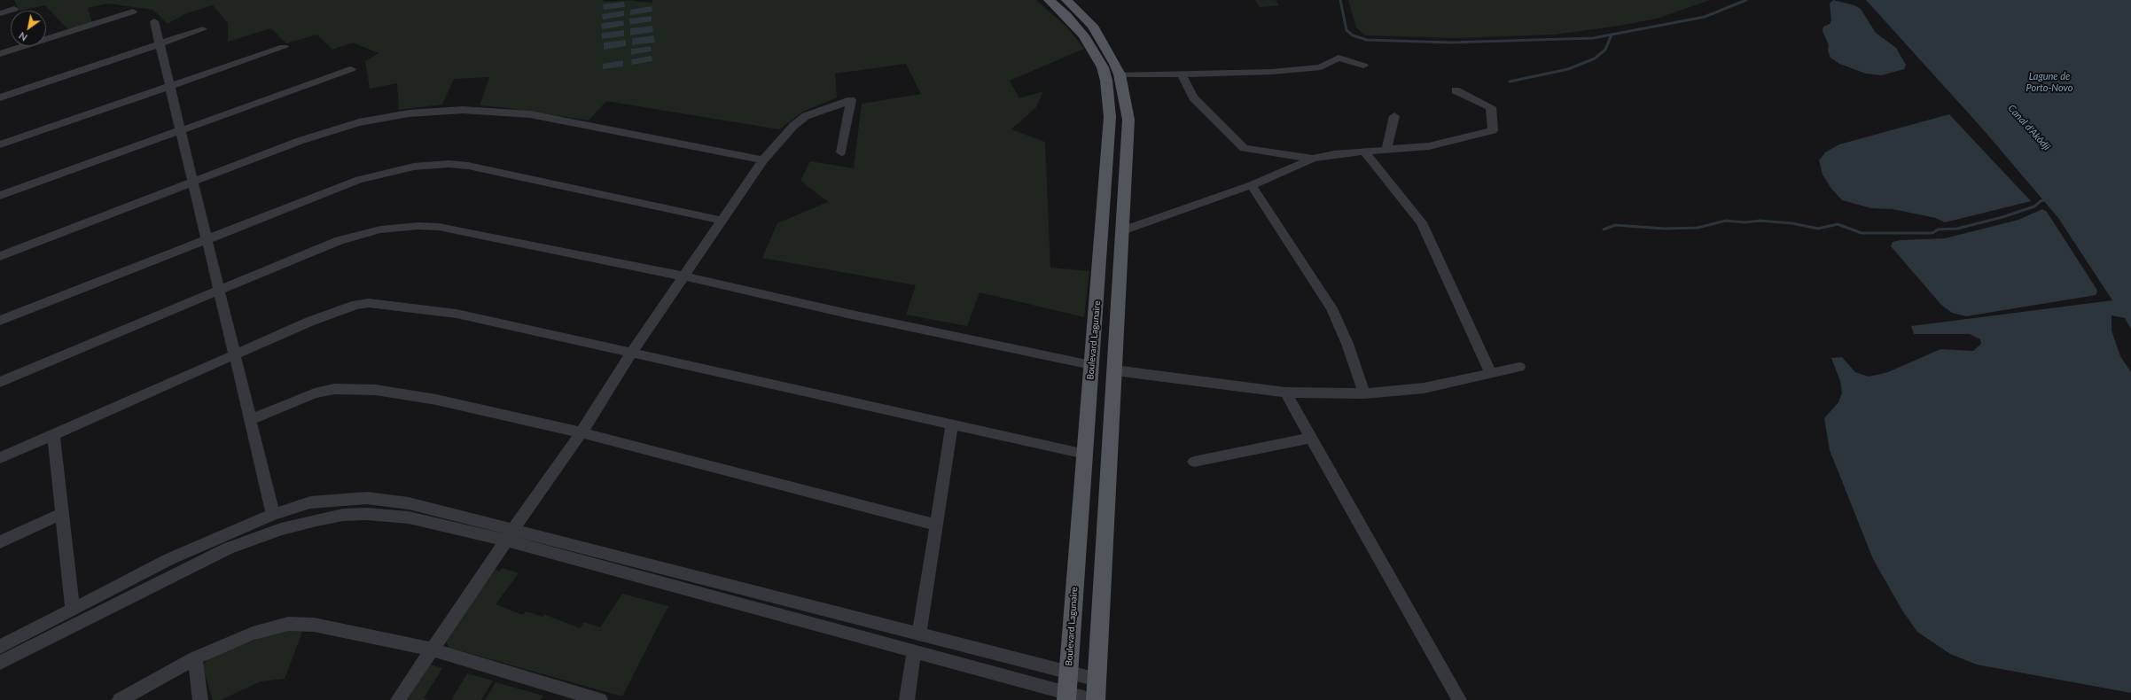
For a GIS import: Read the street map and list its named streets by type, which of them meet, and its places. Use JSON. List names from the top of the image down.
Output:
{
  "streets": {
    "main road": ["Boulevard Lagunaire"]
  },
  "water": ["Lagune de Porto-Novo", "Canal d'Akôdji"],
  "north": "bottom left"
}
